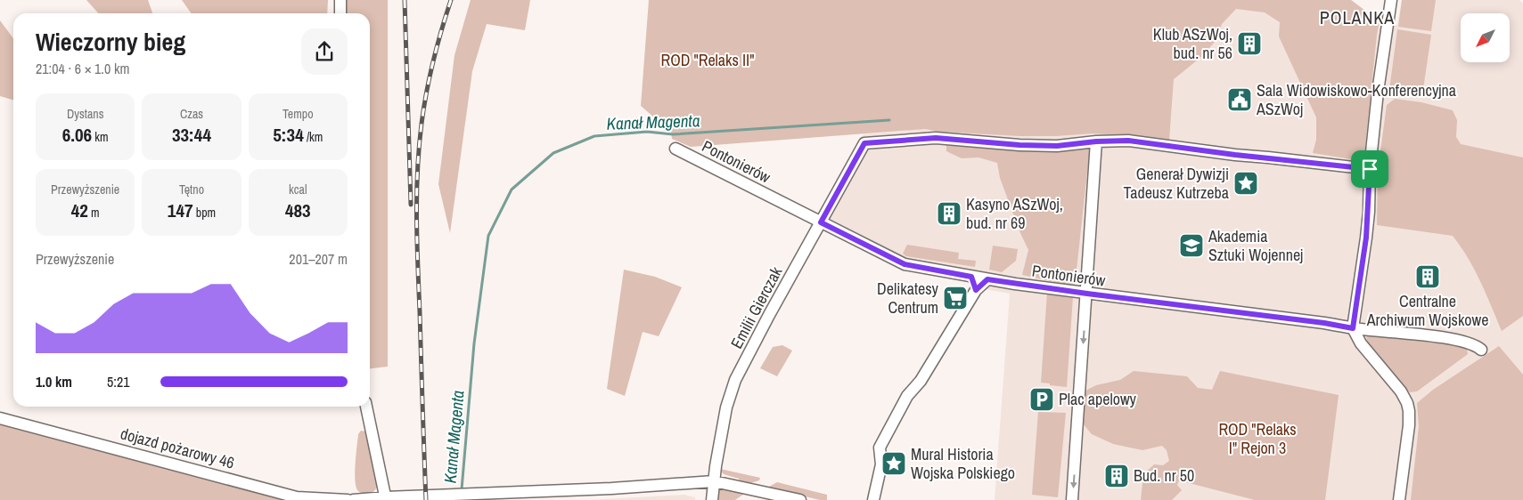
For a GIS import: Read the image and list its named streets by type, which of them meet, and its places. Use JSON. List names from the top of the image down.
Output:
{
  "streets": {
    "street": ["Pontonierów", "Emilii Gierczak", "dojazd pożarowy 46"]
  },
  "crossings": [
    ["Pontonierów", "Emilii Gierczak"]
  ],
  "districts": ["POLANKA"],
  "water": ["Kanał Magenta"],
  "parks": ["ROD \"Relaks II\"", "ROD \"Relaks I\" Rejon 3"],
  "places": {
    "building": [
      "Klub ASzWoj, bud. nr 56",
      "Kasyno ASzWoj, bud. nr 69",
      "Centralne Archiwum Wojskowe",
      "Bud. nr 50"
    ],
    "public building": ["Sala Widowiskowo-Konferencyjna ASzWoj"],
    "place": ["Generał Dywizji Tadeusz Kutrzeba", "Mural Historia Wojska Polskiego"],
    "school or university": ["Akademia Sztuki Wojennej"],
    "supermarket": ["Delikatesy Centrum"],
    "parking": ["Plac apelowy"]
  },
  "north": "bottom left",
  "page": {
    "heading": ["Wieczorny bieg", "21:04 · 6 × 1.0 km"],
    "stats": [
      ["Dystans", "6.06 km"],
      ["Czas", "33:44"],
      ["Tempo", "5:34 /km"],
      ["Przewyższenie", "42 m"],
      ["Tętno", "147 bpm"],
      ["kcal", "483"]
    ],
    "chart": ["Przewyższenie", "201–207 m"],
    "list": [
      {
        "name": "1.0 km",
        "note": "5:21"
      }
    ]
  }
}
